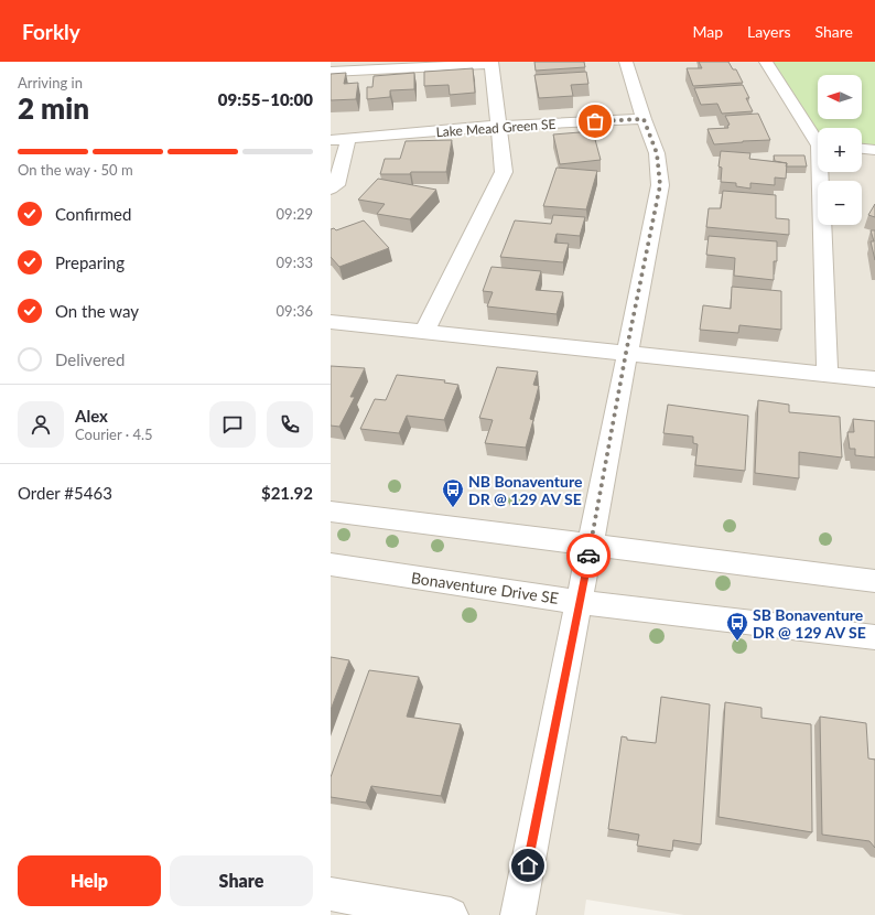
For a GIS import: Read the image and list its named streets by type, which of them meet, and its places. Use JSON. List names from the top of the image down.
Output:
{
  "streets": {
    "street": ["Lake Mead Green SE", "Bonaventure Drive SE"]
  },
  "places": {
    "bus stop": ["NB Bonaventure DR @ 129 AV SE", "SB Bonaventure DR @ 129 AV SE"]
  },
  "north": "left",
  "page": {
    "header": "Forkly",
    "nav": ["Map", "Layers", "Share"],
    "heading": ["2 min", "Arriving in", "09:55–10:00"],
    "panel": [
      "Alex",
      "Courier · 4.5",
      "Order #5463",
      "$21.92"
    ],
    "map_buttons": ["+", "−"],
    "bar": "On the way · 50 m",
    "list": [
      ["Confirmed", "09:29"],
      ["Preparing", "09:33"],
      ["On the way", "09:36"],
      "Delivered"
    ],
    "buttons": ["Help", "Share"]
  }
}
